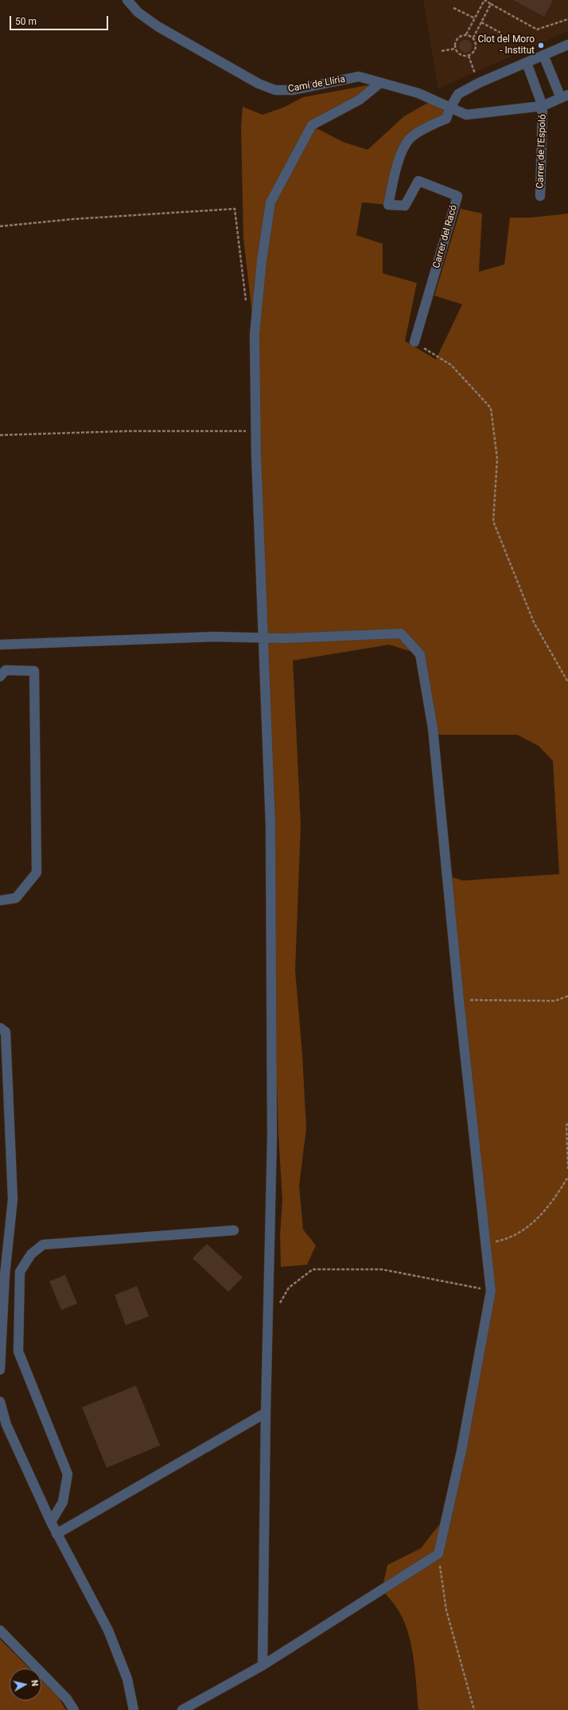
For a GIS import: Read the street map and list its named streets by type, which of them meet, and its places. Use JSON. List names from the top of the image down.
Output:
{
  "streets": {
    "street": ["Camí de Llíria", "Carrer de l'Espoló", "Carrer del Racó"]
  },
  "crossings": [
    ["Camí de Llíria", "Carrer de l'Espoló"],
    ["Camí de Llíria", "Carrer del Racó"]
  ],
  "places": ["Clot del Moro - Institut"],
  "scale_bar": "50 m",
  "north": "right"
}
